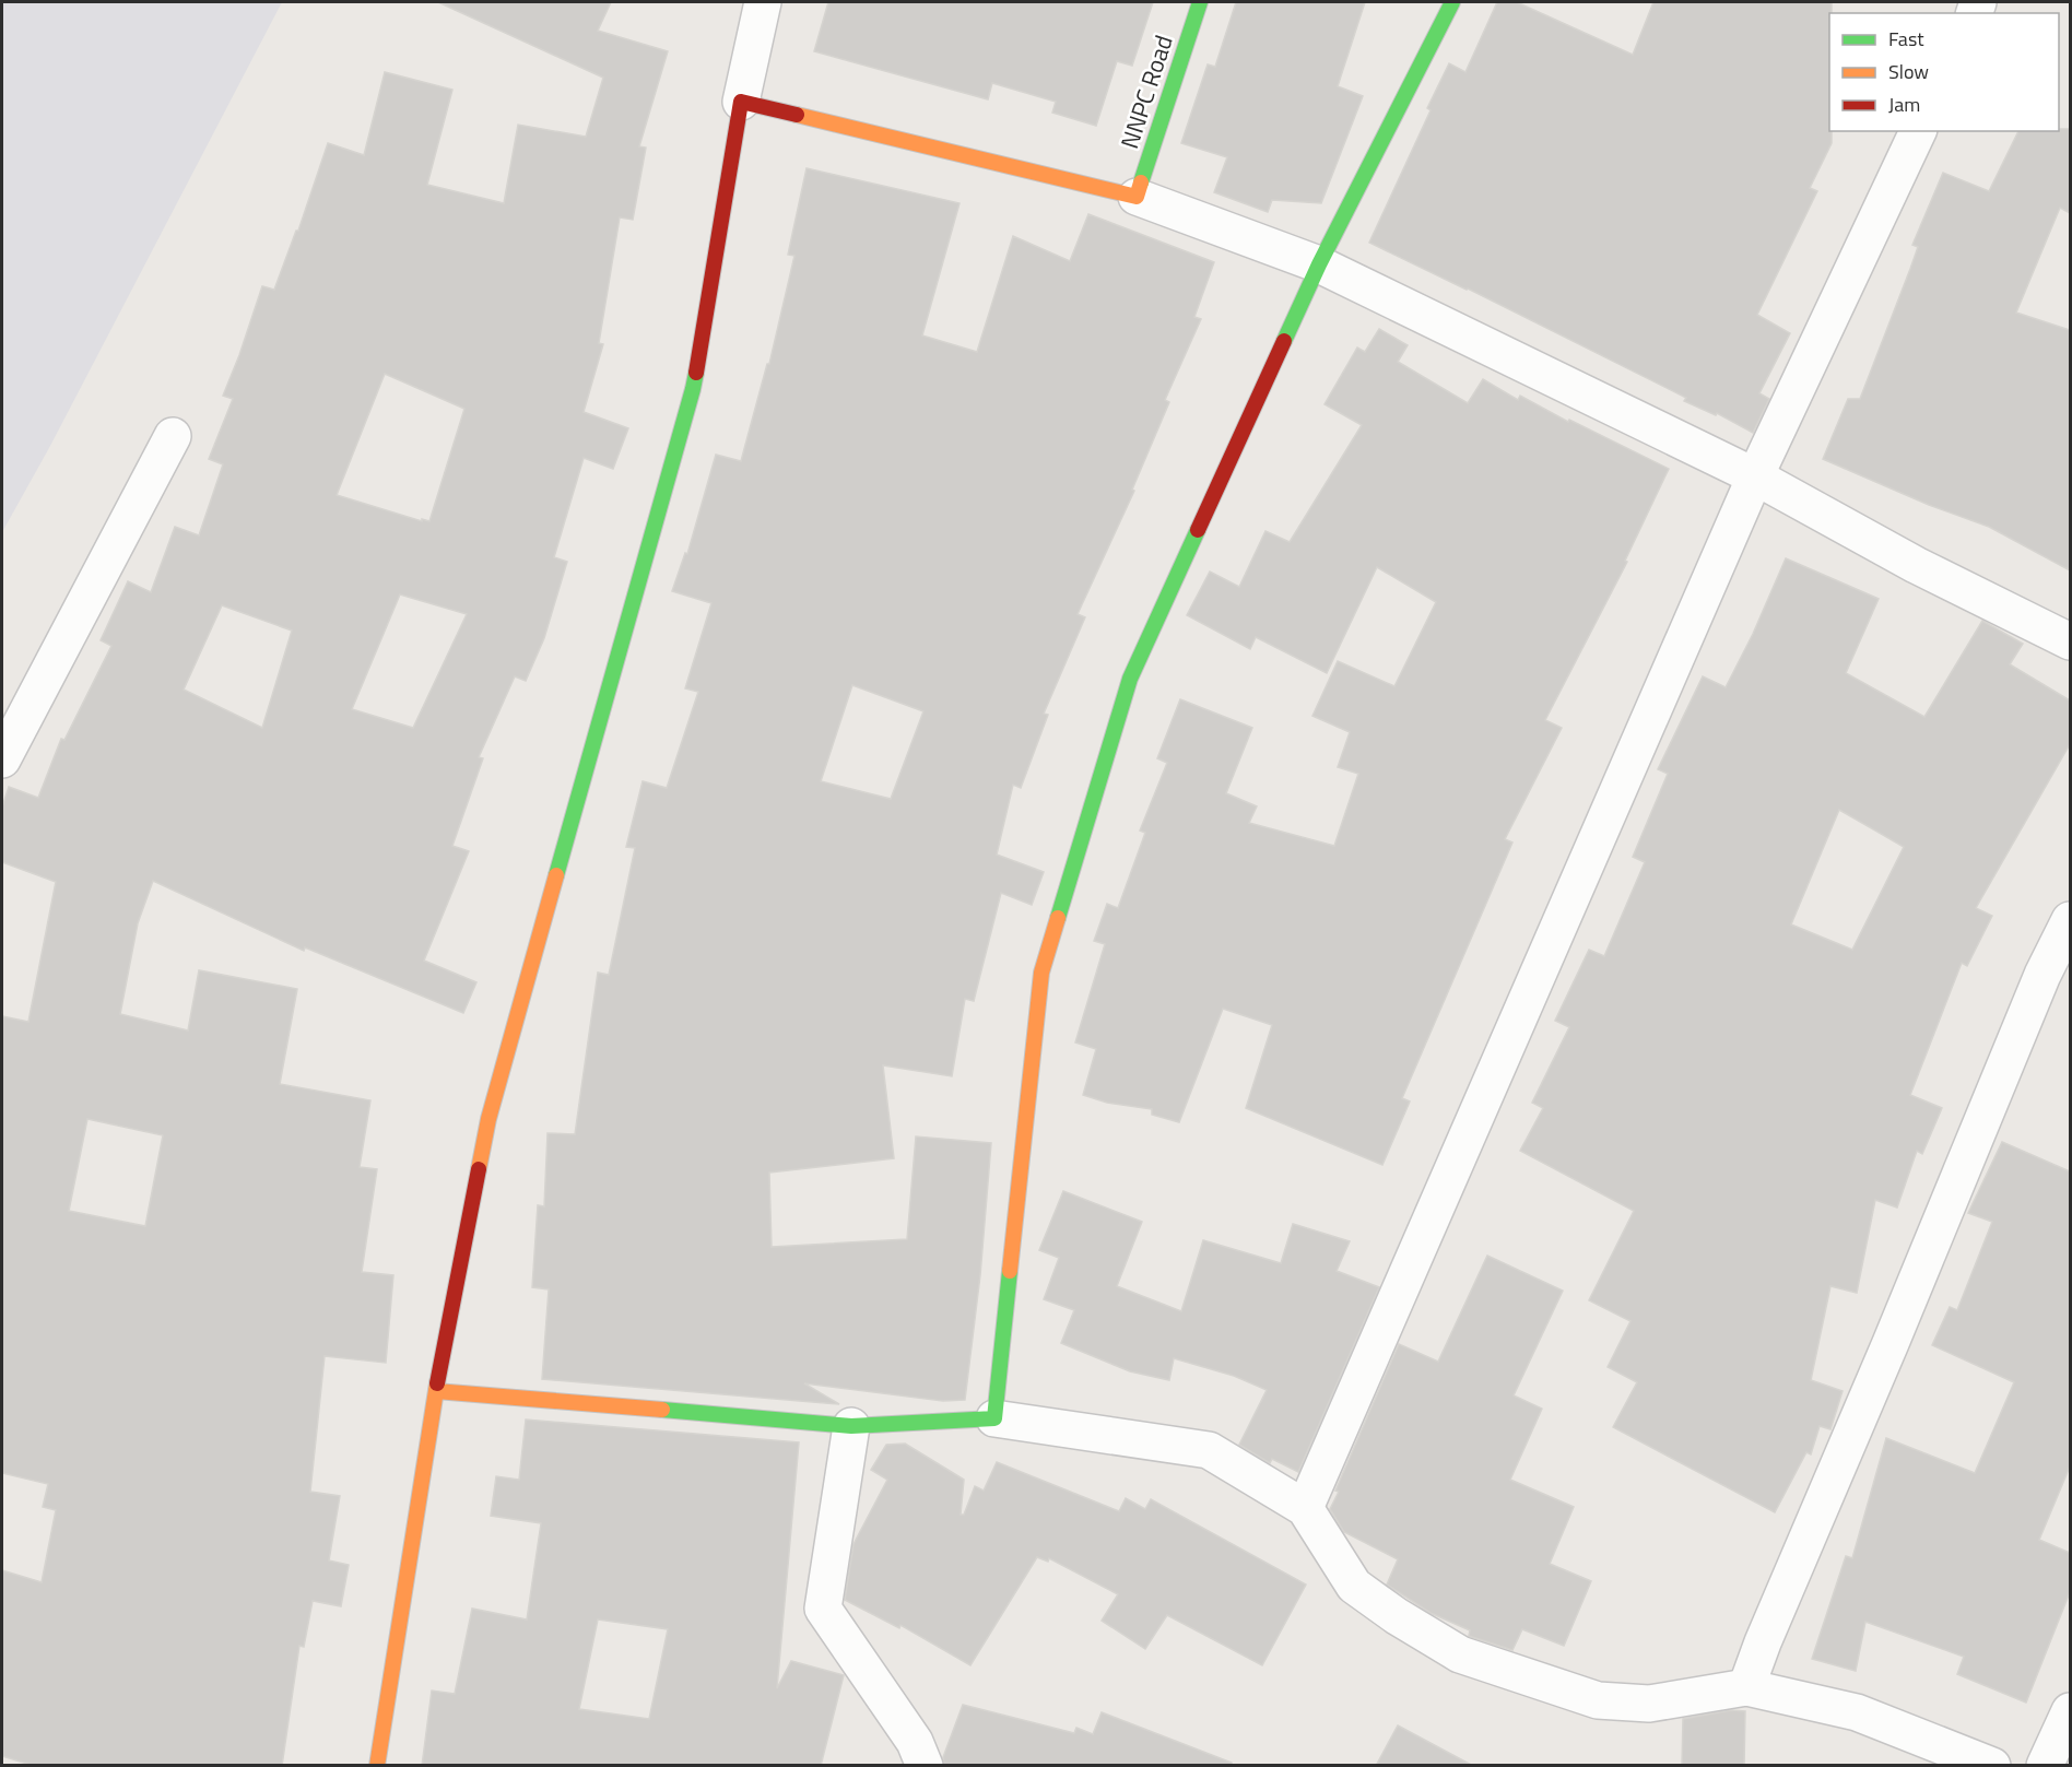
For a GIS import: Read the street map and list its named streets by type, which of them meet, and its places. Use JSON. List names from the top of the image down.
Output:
{
  "streets": {
    "street": ["NNPC Road"]
  },
  "legend": ["Fast", "Slow", "Jam"]
}
